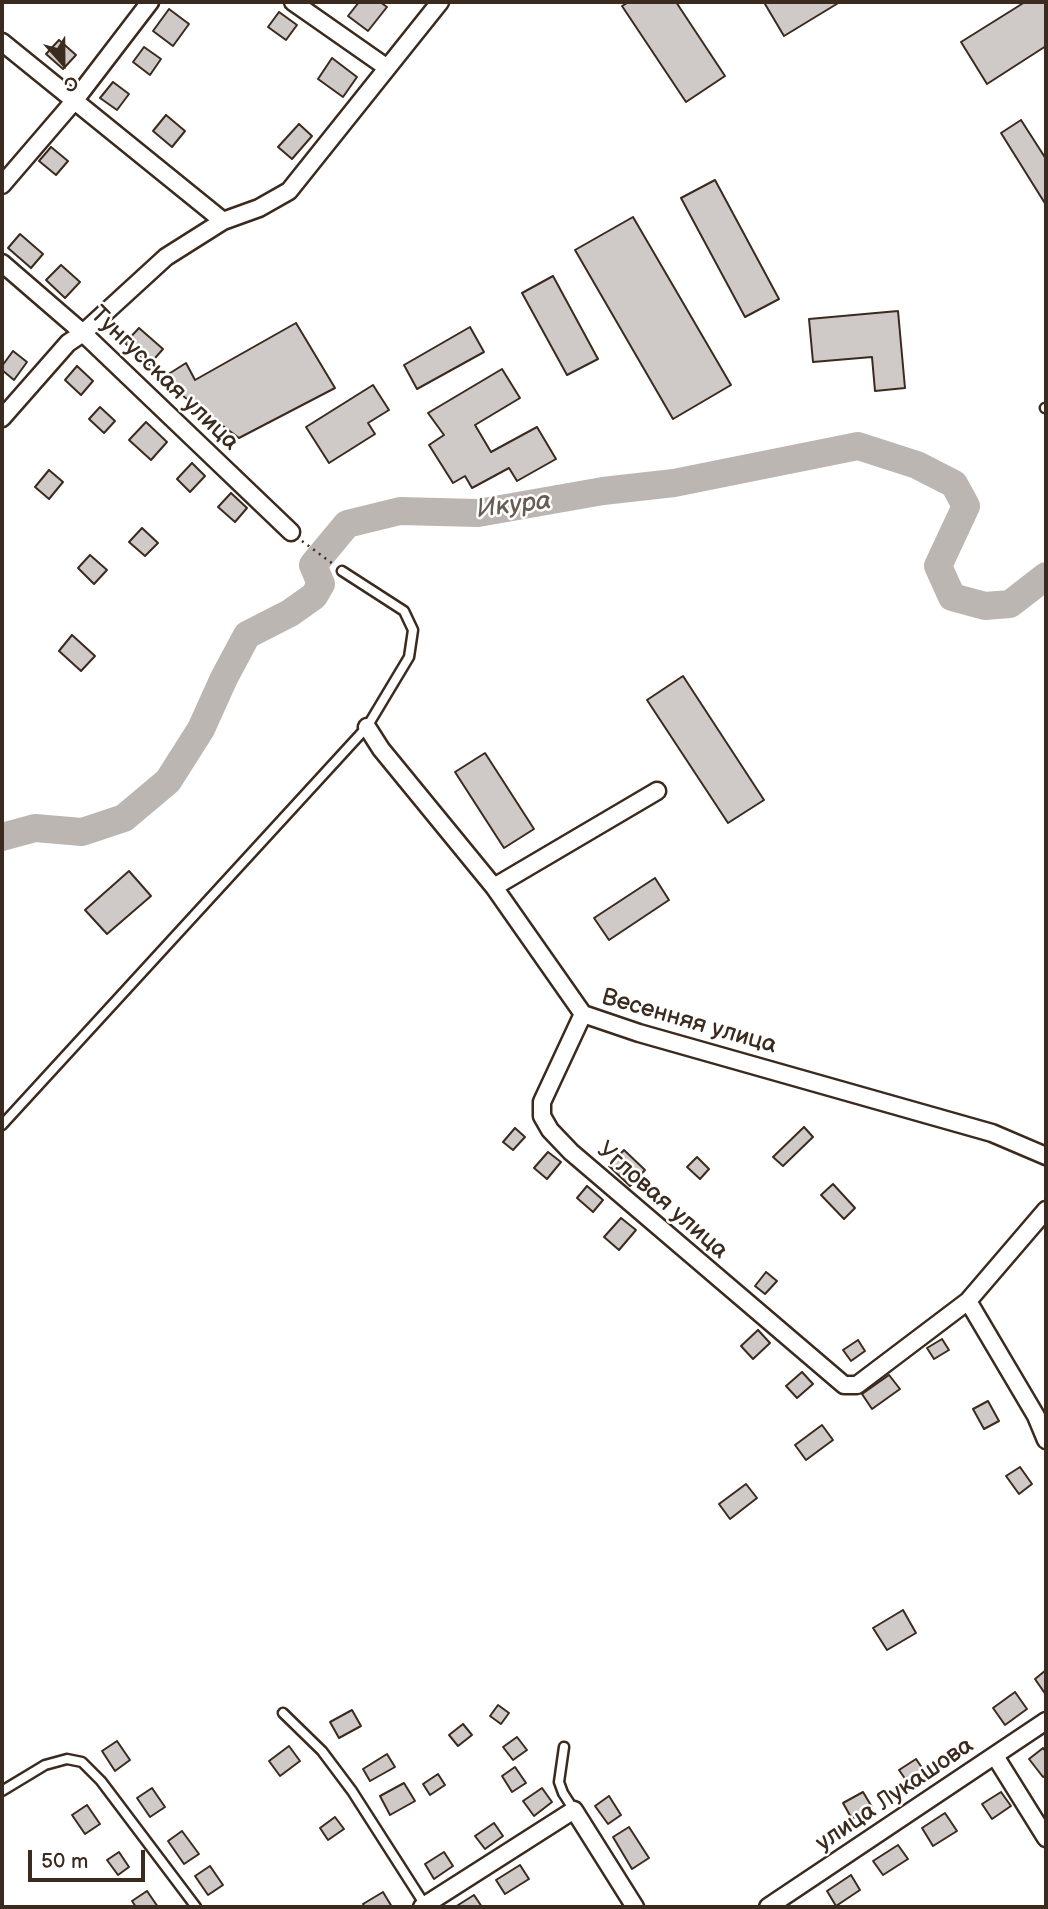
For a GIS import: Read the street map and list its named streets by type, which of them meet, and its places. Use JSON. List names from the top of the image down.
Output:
{
  "streets": {
    "street": [
      "Тунгусская улица",
      "Весенняя улица",
      "Угловая улица",
      "улица Лукашова"
    ]
  },
  "crossings": [
    ["Весенняя улица", "Угловая улица"]
  ],
  "water": ["Икура"],
  "scale_bar": "50 m",
  "north": "bottom"
}
